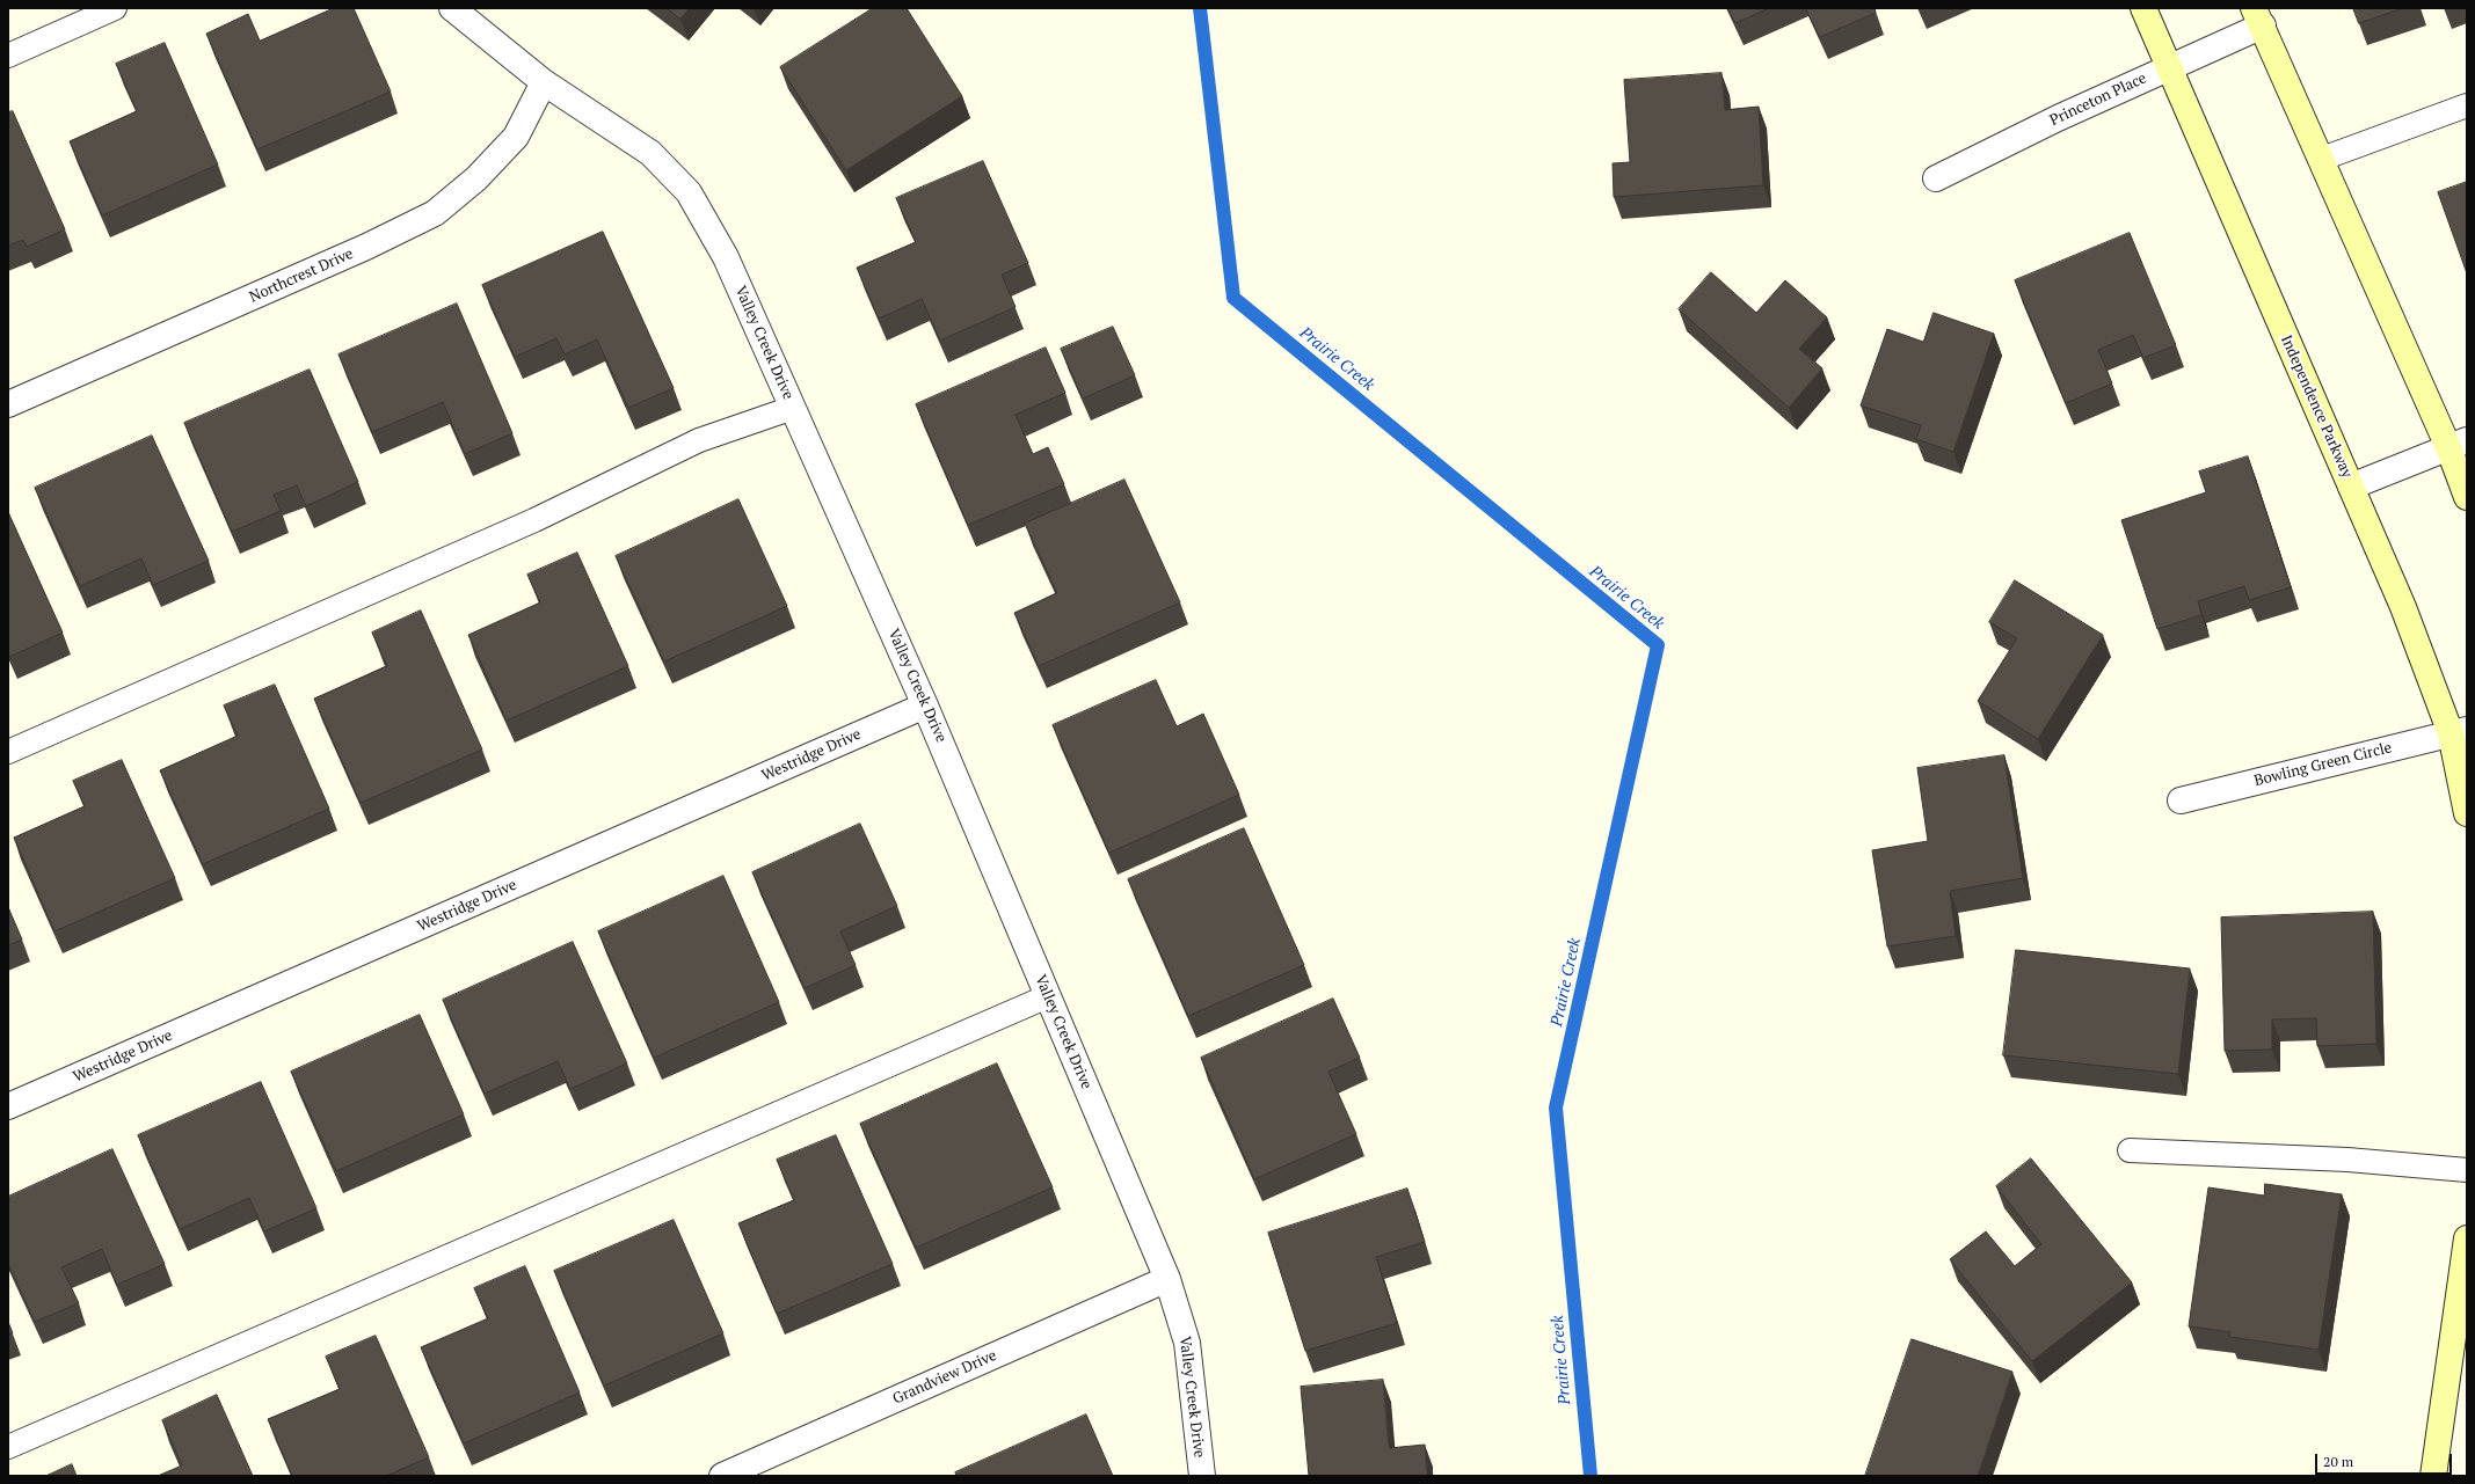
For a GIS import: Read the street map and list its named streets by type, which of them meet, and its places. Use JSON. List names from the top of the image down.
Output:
{
  "streets": {
    "main road": ["Independence Parkway"],
    "street": [
      "Princeton Place",
      "Northcrest Drive",
      "Valley Creek Drive",
      "Westridge Drive",
      "Bowling Green Circle",
      "Grandview Drive"
    ]
  },
  "crossings": [
    ["Princeton Place", "Independence Parkway"],
    ["Northcrest Drive", "Valley Creek Drive"],
    ["Valley Creek Drive", "Westridge Drive"],
    ["Valley Creek Drive", "Grandview Drive"],
    ["Independence Parkway", "Bowling Green Circle"]
  ],
  "water": ["Prairie Creek"],
  "scale_bar": "20 m"
}
